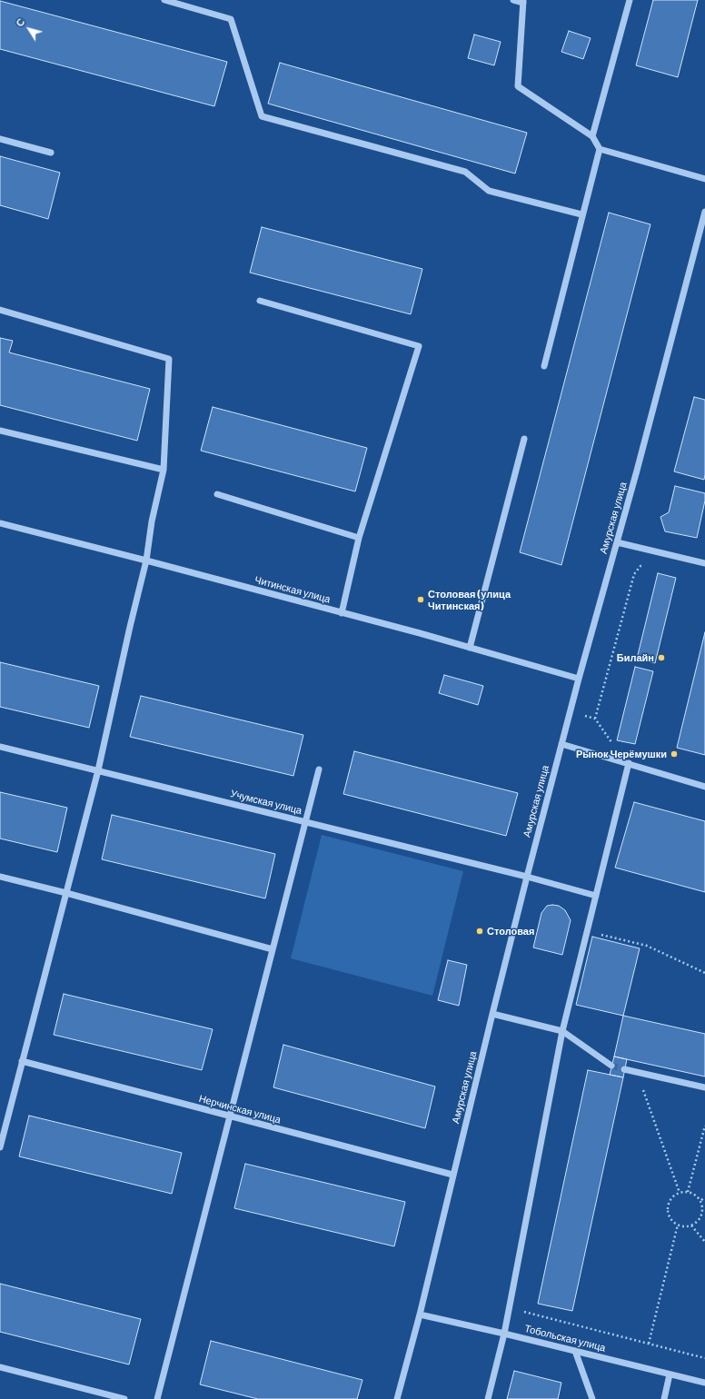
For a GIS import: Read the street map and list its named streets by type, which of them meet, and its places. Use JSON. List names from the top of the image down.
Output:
{
  "streets": {
    "street": [
      "Амурская улица",
      "Читинская улица",
      "Учумская улица",
      "Нерчинская улица",
      "Тобольская улица"
    ]
  },
  "crossings": [
    ["Амурская улица", "Читинская улица"],
    ["Амурская улица", "Учумская улица"],
    ["Амурская улица", "Нерчинская улица"],
    ["Амурская улица", "Тобольская улица"]
  ],
  "places": [
    "Столовая (улица Читинская)",
    "Билайн",
    "Рынок Черёмушки",
    "Столовая"
  ],
  "north": "top left"
}
